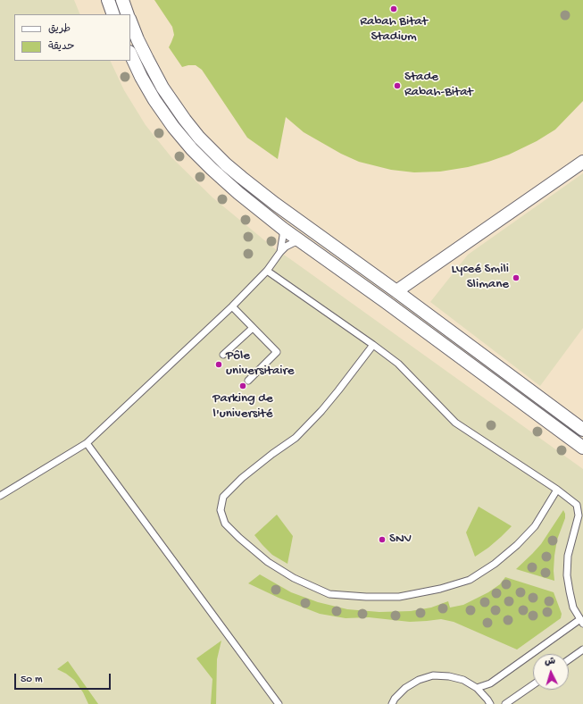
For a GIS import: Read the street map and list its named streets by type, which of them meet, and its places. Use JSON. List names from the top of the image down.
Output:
{
  "places": [
    "Rabah Bitat Stadium",
    "Stade Rabah-Bitat",
    "Lyceé Smili Slimane",
    "Pôle universitaire",
    "Parking de l'université",
    "SNV"
  ],
  "legend": ["طريق", "حديقة"],
  "scale_bar": "50 m",
  "north": "top"
}
